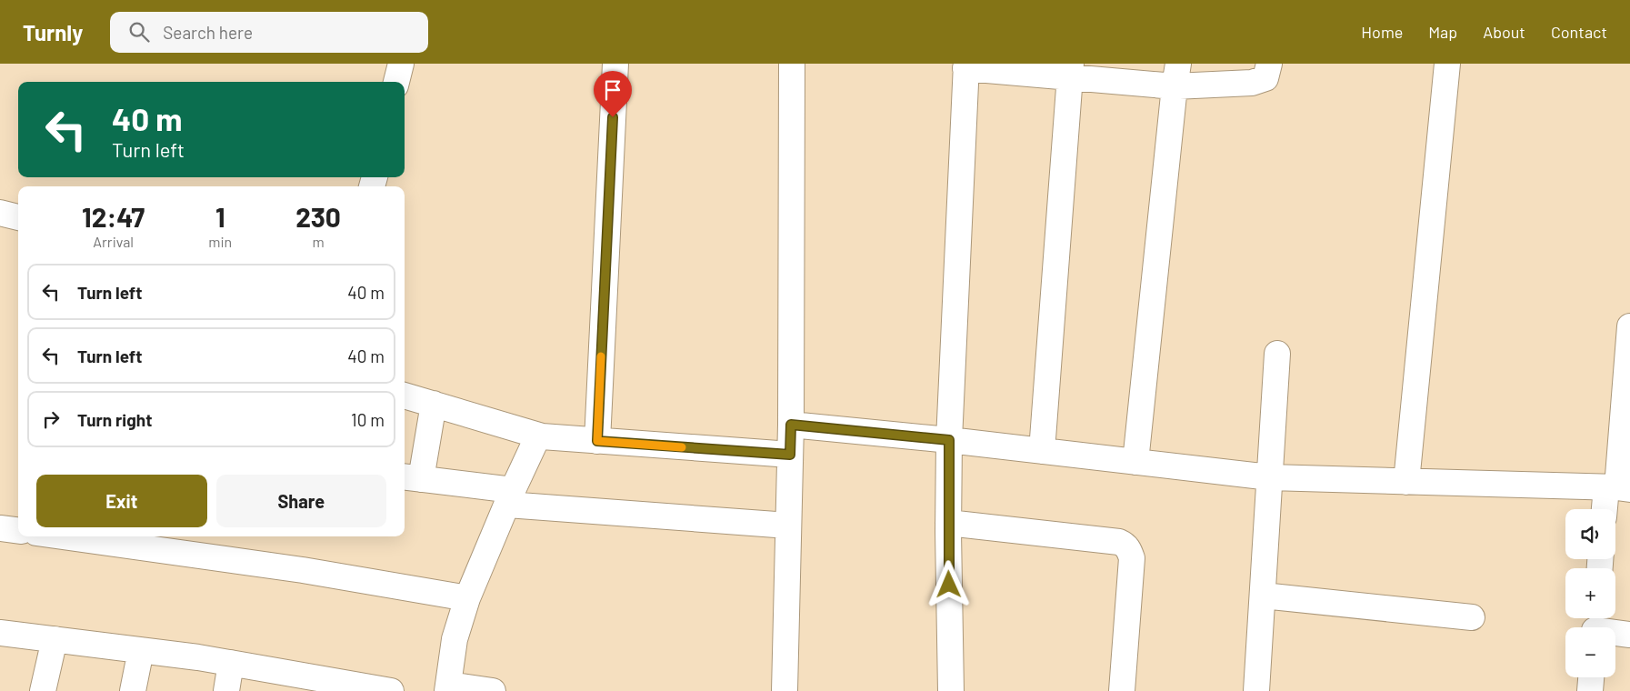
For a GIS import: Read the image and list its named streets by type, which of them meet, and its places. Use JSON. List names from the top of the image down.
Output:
{
  "page": {
    "header": "Turnly",
    "search": "Search here",
    "nav": [
      "Home",
      "Map",
      "About",
      "Contact"
    ],
    "turn": ["40 m", "Turn left"],
    "eta": [
      "12:47",
      "Arrival",
      "1",
      "min",
      "230",
      "m"
    ],
    "list": [
      {
        "name": "Turn left",
        "value": "40 m"
      },
      {
        "name": "Turn left",
        "value": "40 m"
      },
      {
        "name": "Turn right",
        "value": "10 m"
      }
    ],
    "buttons": ["Exit", "Share"],
    "map_buttons": ["+", "−"]
  }
}
